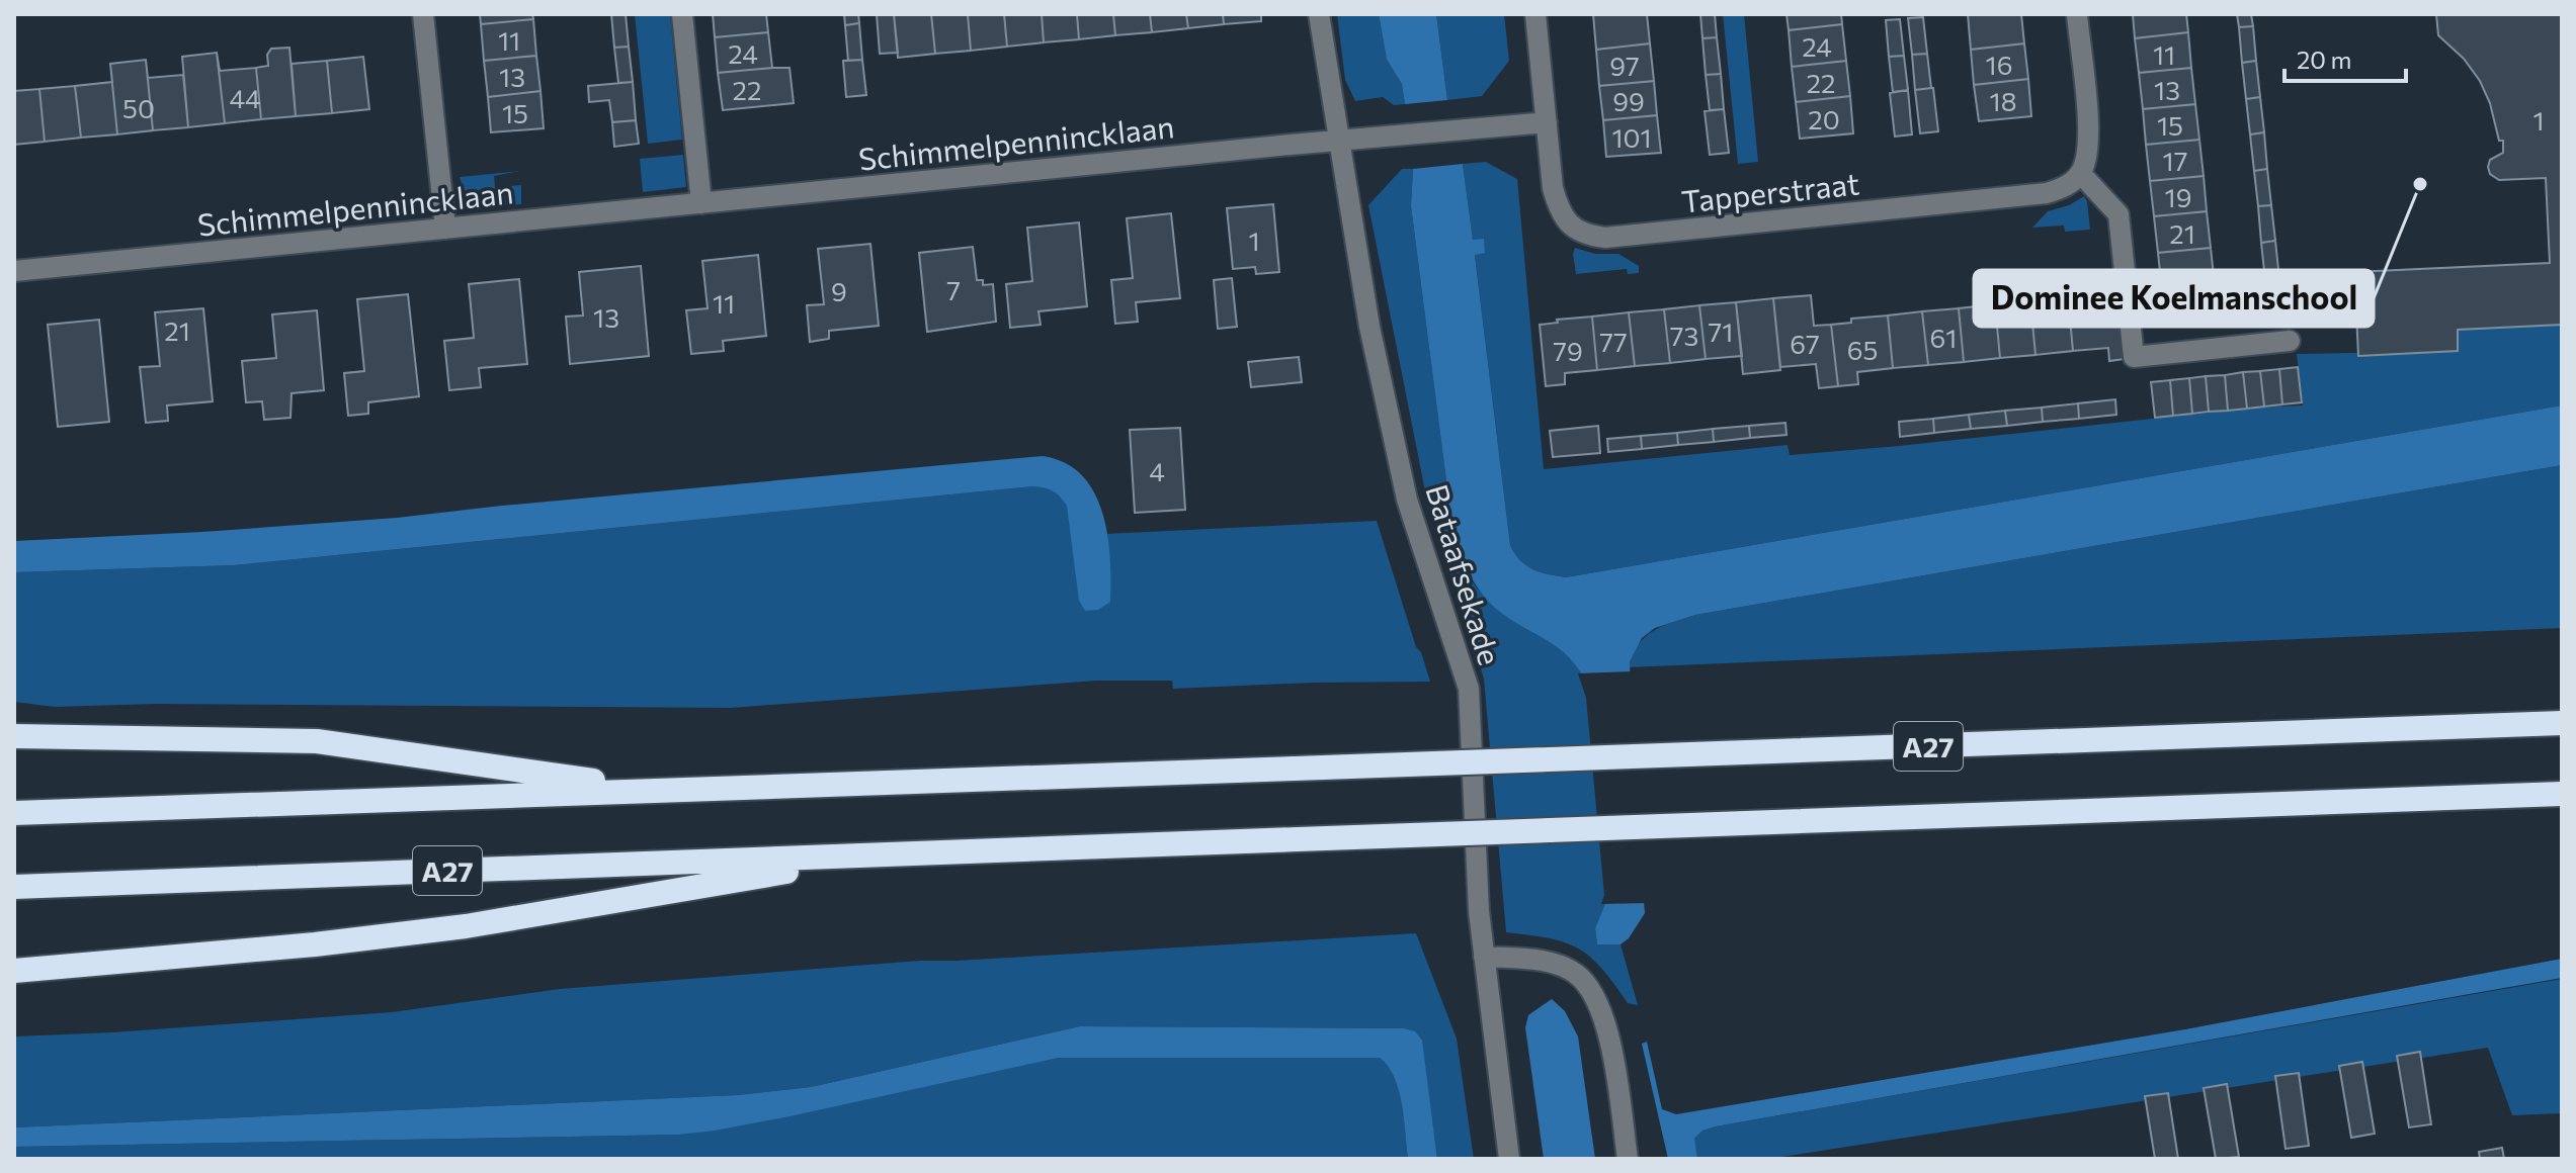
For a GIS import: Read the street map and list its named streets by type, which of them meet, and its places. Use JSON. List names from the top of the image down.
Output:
{
  "streets": {
    "highway": ["A27"],
    "street": ["Schimmelpennincklaan", "Tapperstraat", "Bataafsekade"]
  },
  "crossings": [
    ["Schimmelpennincklaan", "Tapperstraat"],
    ["Schimmelpennincklaan", "Bataafsekade"]
  ],
  "places": ["Dominee Koelmanschool"],
  "house_numbers": [
    "11",
    "24",
    "24",
    "11",
    "16",
    "97",
    "13",
    "22",
    "22",
    "13",
    "44",
    "99",
    "18",
    "50",
    "15",
    "20",
    "1",
    "15",
    "101",
    "17",
    "19",
    "21",
    "1",
    "7",
    "9",
    "11",
    "13",
    "21",
    "71",
    "73",
    "61",
    "77",
    "67",
    "65",
    "79",
    "4"
  ],
  "scale_bar": "20 m"
}
